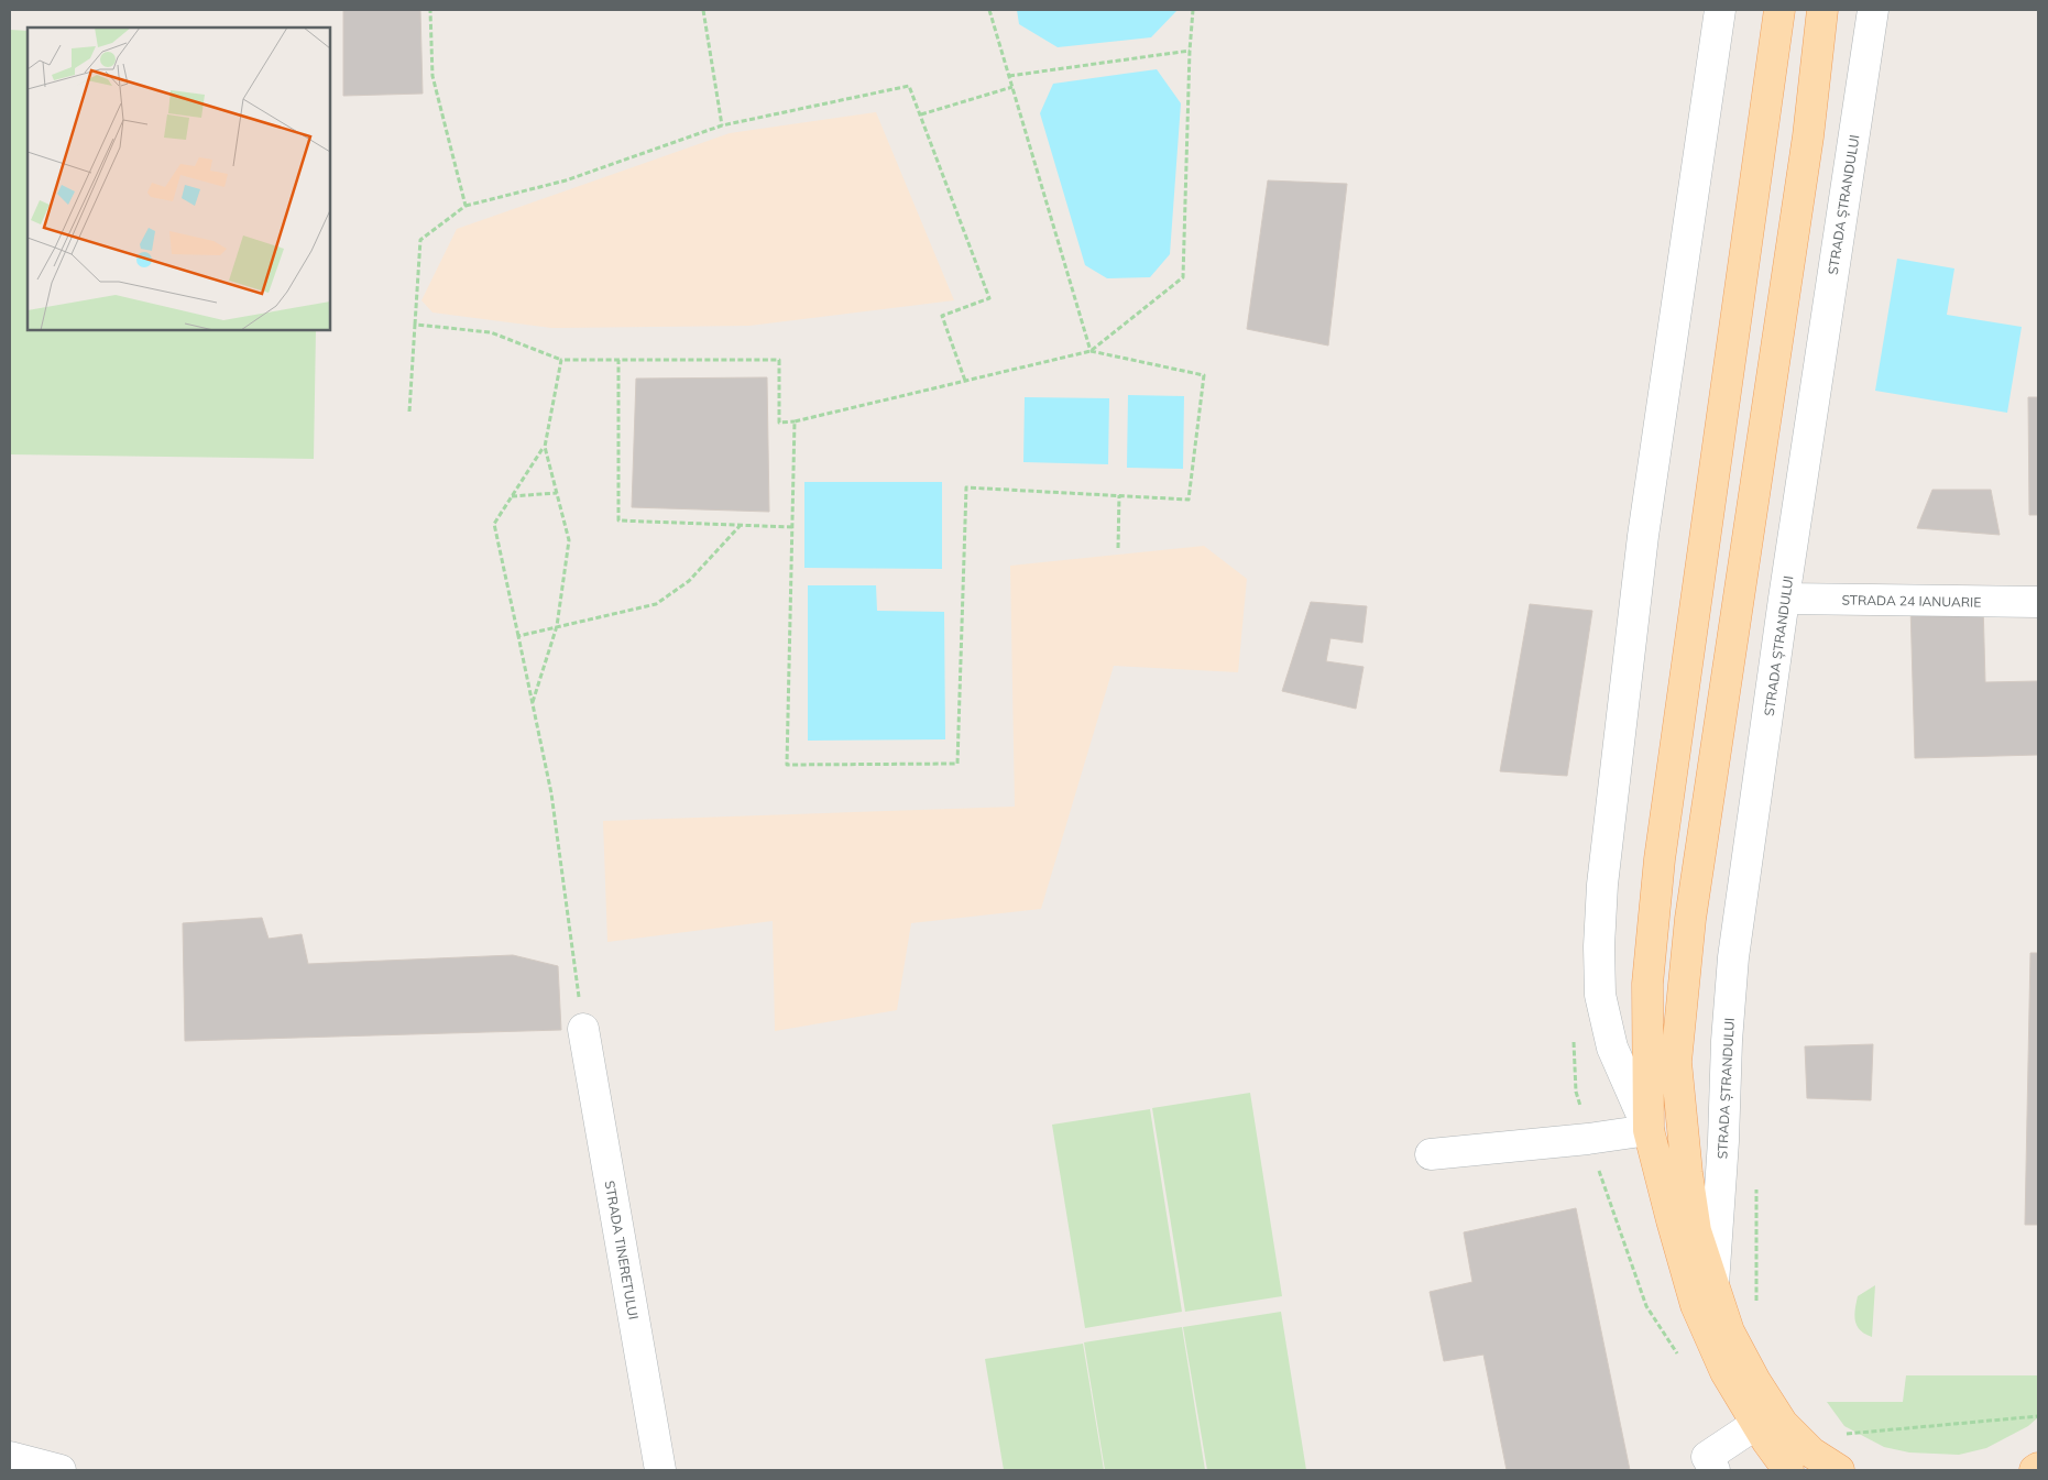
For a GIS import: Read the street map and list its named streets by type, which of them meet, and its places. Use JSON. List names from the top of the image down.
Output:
{
  "streets": {
    "main road": ["STRADA ȘTRANDULUI"],
    "street": ["STRADA 24 IANUARIE", "STRADA TINERETULUI"]
  },
  "crossings": [
    ["STRADA ȘTRANDULUI", "STRADA 24 IANUARIE"]
  ]
}
